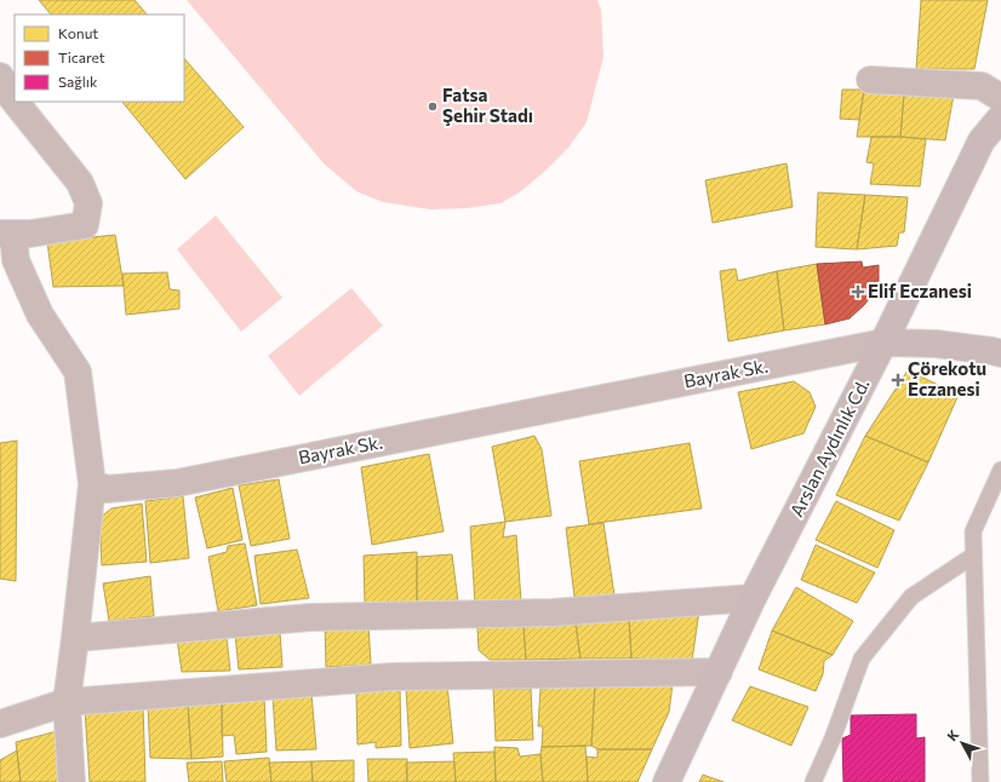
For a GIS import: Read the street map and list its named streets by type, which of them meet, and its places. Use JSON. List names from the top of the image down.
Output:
{
  "streets": {
    "street": ["Bayrak Sk.", "Arslan Aydınlık Cd."]
  },
  "crossings": [
    ["Bayrak Sk.", "Arslan Aydınlık Cd."]
  ],
  "places": {
    "other": ["Fatsa Şehir Stadı"],
    "health": ["Elif Eczanesi", "Çörekotu Eczanesi"]
  },
  "legend": ["Konut", "Ticaret", "Sağlık"],
  "north": "top left"
}
